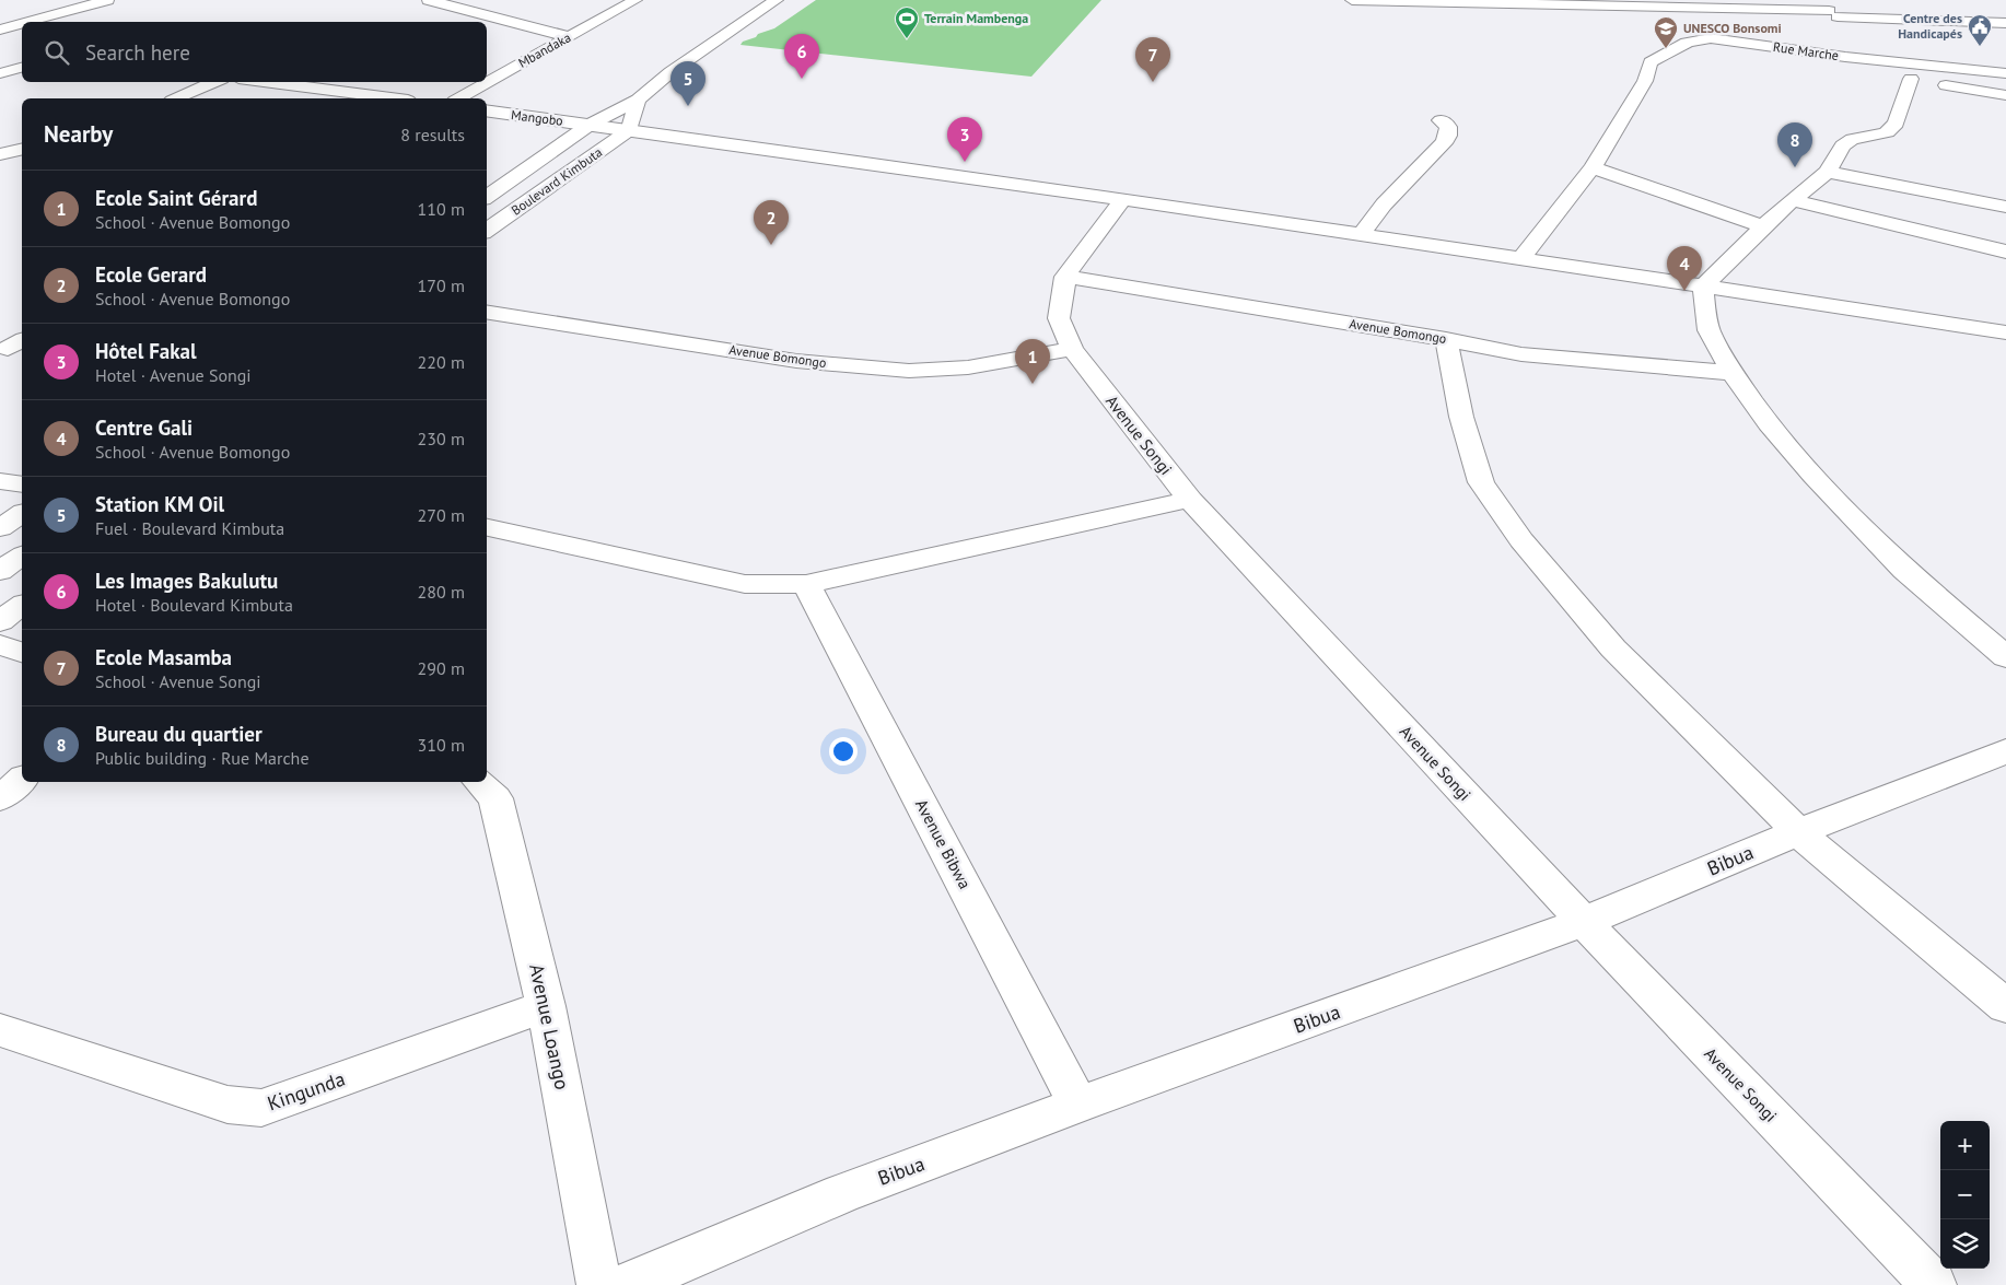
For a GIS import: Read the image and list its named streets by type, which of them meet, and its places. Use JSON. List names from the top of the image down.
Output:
{
  "streets": {
    "street": [
      "Mbandaka",
      "Rue Marche",
      "Mangobo",
      "Boulevard Kimbuta",
      "Avenue Bomongo",
      "Avenue Songi",
      "Avenue Bibwa",
      "Bibua",
      "Avenue Loango",
      "Kingunda"
    ]
  },
  "crossings": [
    ["Rue Marche", "Mangobo"],
    ["Mangobo", "Boulevard Kimbuta"],
    ["Mangobo", "Avenue Songi"],
    ["Avenue Bomongo", "Avenue Songi"],
    ["Avenue Songi", "Bibua"],
    ["Avenue Bibwa", "Bibua"],
    ["Avenue Loango", "Kingunda"]
  ],
  "places": {
    "sports": ["Terrain Mambenga"],
    "public building": ["Centre des Handicapés"],
    "school or university": ["UNESCO Bonsomi"]
  },
  "page": {
    "search": "Search here",
    "pins": [
      "6",
      "7",
      "5",
      "3",
      "8",
      "2",
      "4",
      "1"
    ],
    "heading": ["Nearby", "8 results"],
    "list": [
      {
        "mark": "1",
        "name": "Ecole Saint Gérard",
        "note": "School · Avenue Bomongo",
        "value": "110 m"
      },
      {
        "mark": "2",
        "name": "Ecole Gerard",
        "note": "School · Avenue Bomongo",
        "value": "170 m"
      },
      {
        "mark": "3",
        "name": "Hôtel Fakal",
        "note": "Hotel · Avenue Songi",
        "value": "220 m"
      },
      {
        "mark": "4",
        "name": "Centre Gali",
        "note": "School · Avenue Bomongo",
        "value": "230 m"
      },
      {
        "mark": "5",
        "name": "Station KM Oil",
        "note": "Fuel · Boulevard Kimbuta",
        "value": "270 m"
      },
      {
        "mark": "6",
        "name": "Les Images Bakulutu",
        "note": "Hotel · Boulevard Kimbuta",
        "value": "280 m"
      },
      {
        "mark": "7",
        "name": "Ecole Masamba",
        "note": "School · Avenue Songi",
        "value": "290 m"
      },
      {
        "mark": "8",
        "name": "Bureau du quartier",
        "note": "Public building · Rue Marche",
        "value": "310 m"
      }
    ],
    "map_buttons": ["+", "−"]
  }
}
